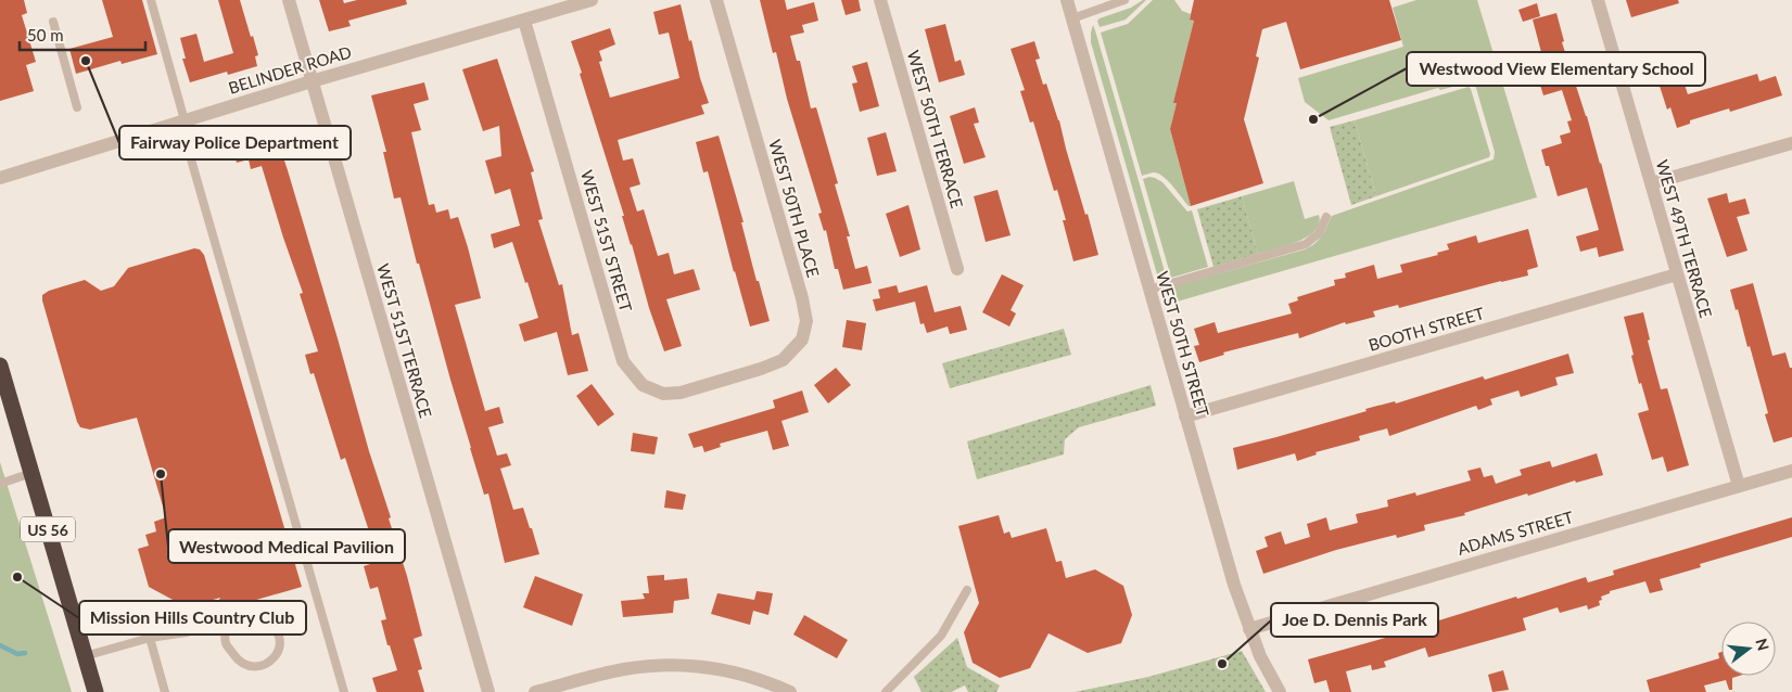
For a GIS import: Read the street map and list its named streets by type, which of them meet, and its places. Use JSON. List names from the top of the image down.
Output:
{
  "streets": {
    "highway": ["US 56"],
    "street": [
      "BELINDER ROAD",
      "WEST 50TH TERRACE",
      "WEST 50TH PLACE",
      "WEST 49TH TERRACE",
      "WEST 51ST STREET",
      "BOOTH STREET",
      "WEST 51ST TERRACE",
      "WEST 50TH STREET",
      "ADAMS STREET"
    ]
  },
  "crossings": [
    ["BELINDER ROAD", "WEST 51ST STREET"],
    ["BELINDER ROAD", "WEST 51ST TERRACE"],
    ["WEST 50TH PLACE", "WEST 51ST STREET"],
    ["WEST 49TH TERRACE", "BOOTH STREET"],
    ["WEST 49TH TERRACE", "ADAMS STREET"],
    ["BOOTH STREET", "WEST 50TH STREET"],
    ["WEST 50TH STREET", "ADAMS STREET"]
  ],
  "places": [
    "Fairway Police Department",
    "Westwood View Elementary School",
    "Westwood Medical Pavilion",
    "Mission Hills Country Club",
    "Joe D. Dennis Park"
  ],
  "scale_bar": "50 m",
  "north": "right"
}
